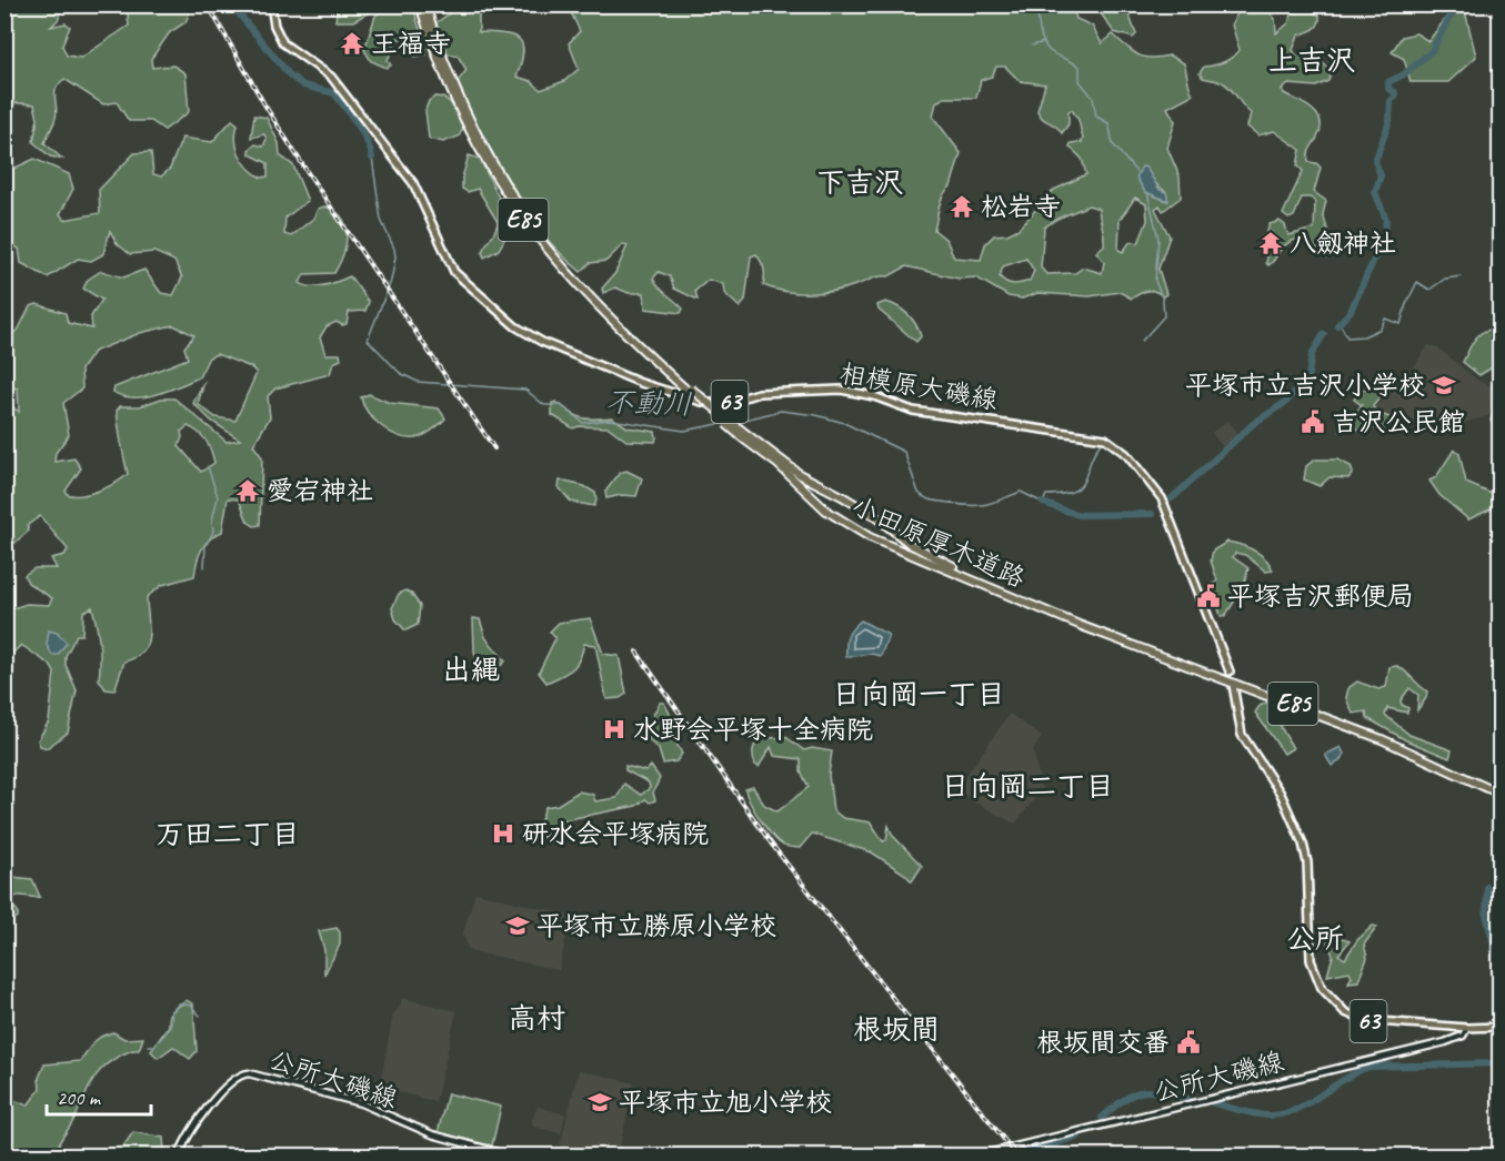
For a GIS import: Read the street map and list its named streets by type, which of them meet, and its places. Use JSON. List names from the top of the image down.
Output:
{
  "streets": {
    "highway": ["E85", "小田原厚木道路"],
    "main road": ["相模原大磯線", "63", "公所大磯線"]
  },
  "crossings": [
    ["63", "公所大磯線"]
  ],
  "districts": [
    "上吉沢",
    "下吉沢",
    "出縄",
    "日向岡一丁目",
    "日向岡二丁目",
    "万田二丁目",
    "公所",
    "高村",
    "根坂間"
  ],
  "water": ["不動川"],
  "places": {
    "temple": [
      "王福寺",
      "松岩寺",
      "八劔神社",
      "愛宕神社"
    ],
    "school or university": ["平塚市立吉沢小学校", "平塚市立勝原小学校", "平塚市立旭小学校"],
    "public building": ["吉沢公民館", "平塚吉沢郵便局", "根坂間交番"],
    "hospital": ["水野会平塚十全病院", "研水会平塚病院"]
  },
  "scale_bar": "200 m"
}
